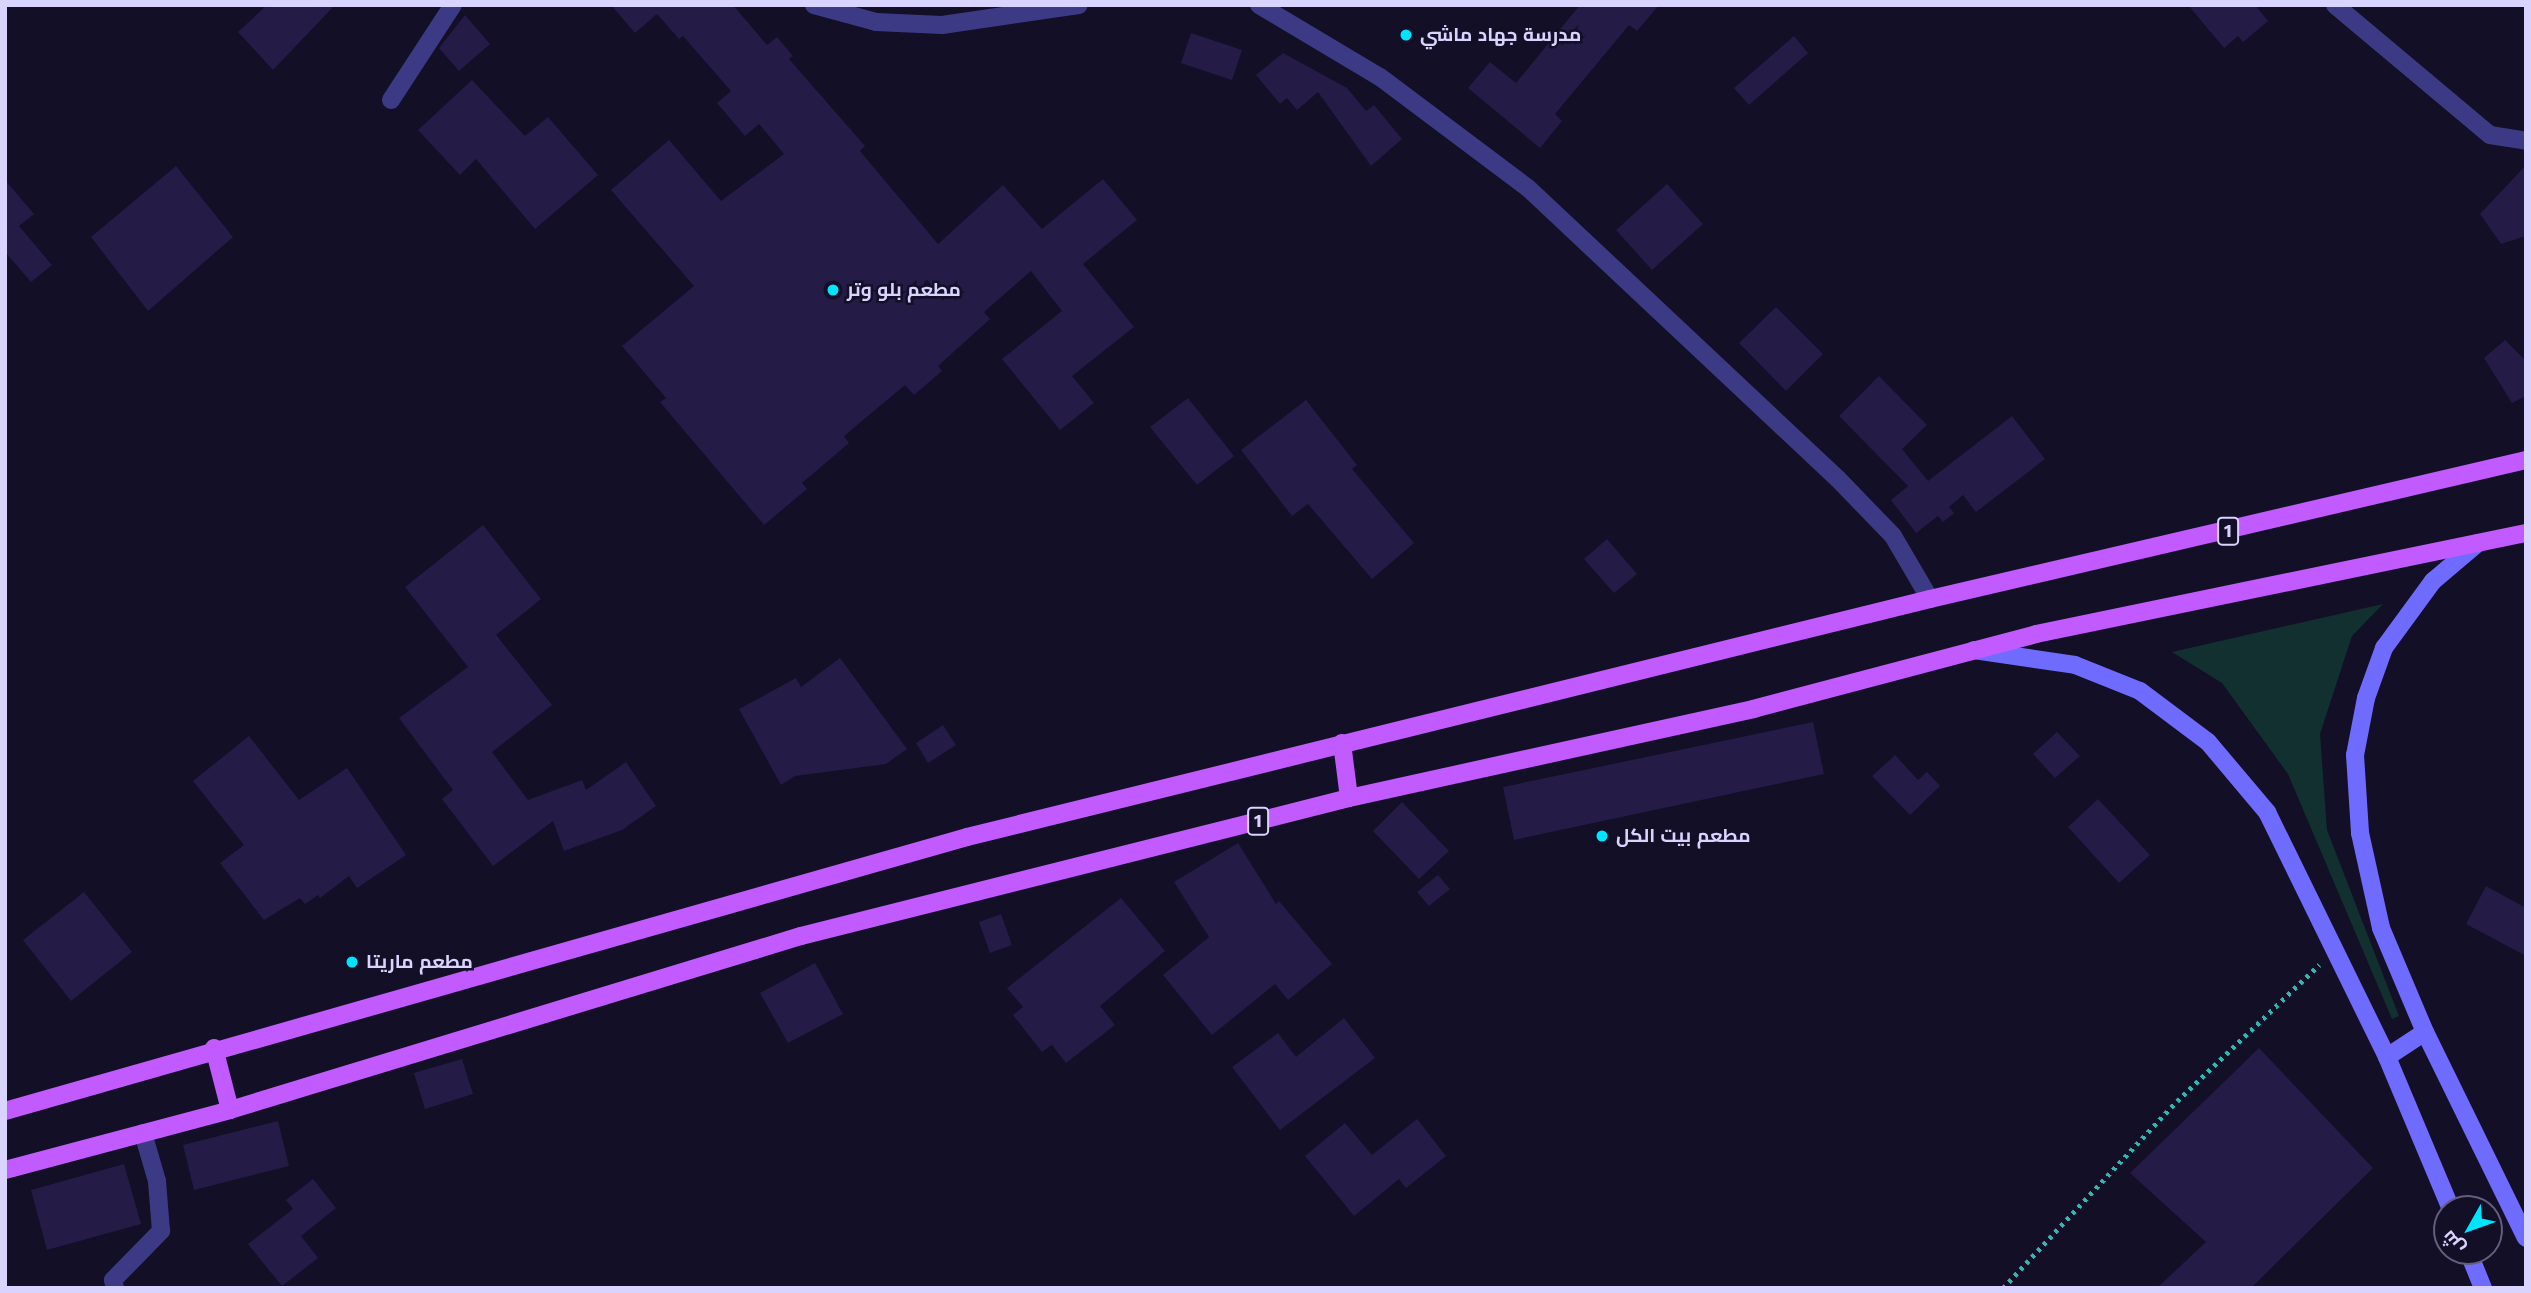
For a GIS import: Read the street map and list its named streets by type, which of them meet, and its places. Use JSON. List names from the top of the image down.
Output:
{
  "streets": {
    "main road": ["1"]
  },
  "places": [
    "مدرسة جهاد ماشي",
    "مطعم بلو وتر",
    "مطعم بيت الكل",
    "مطعم ماريتا"
  ],
  "north": "bottom left"
}
